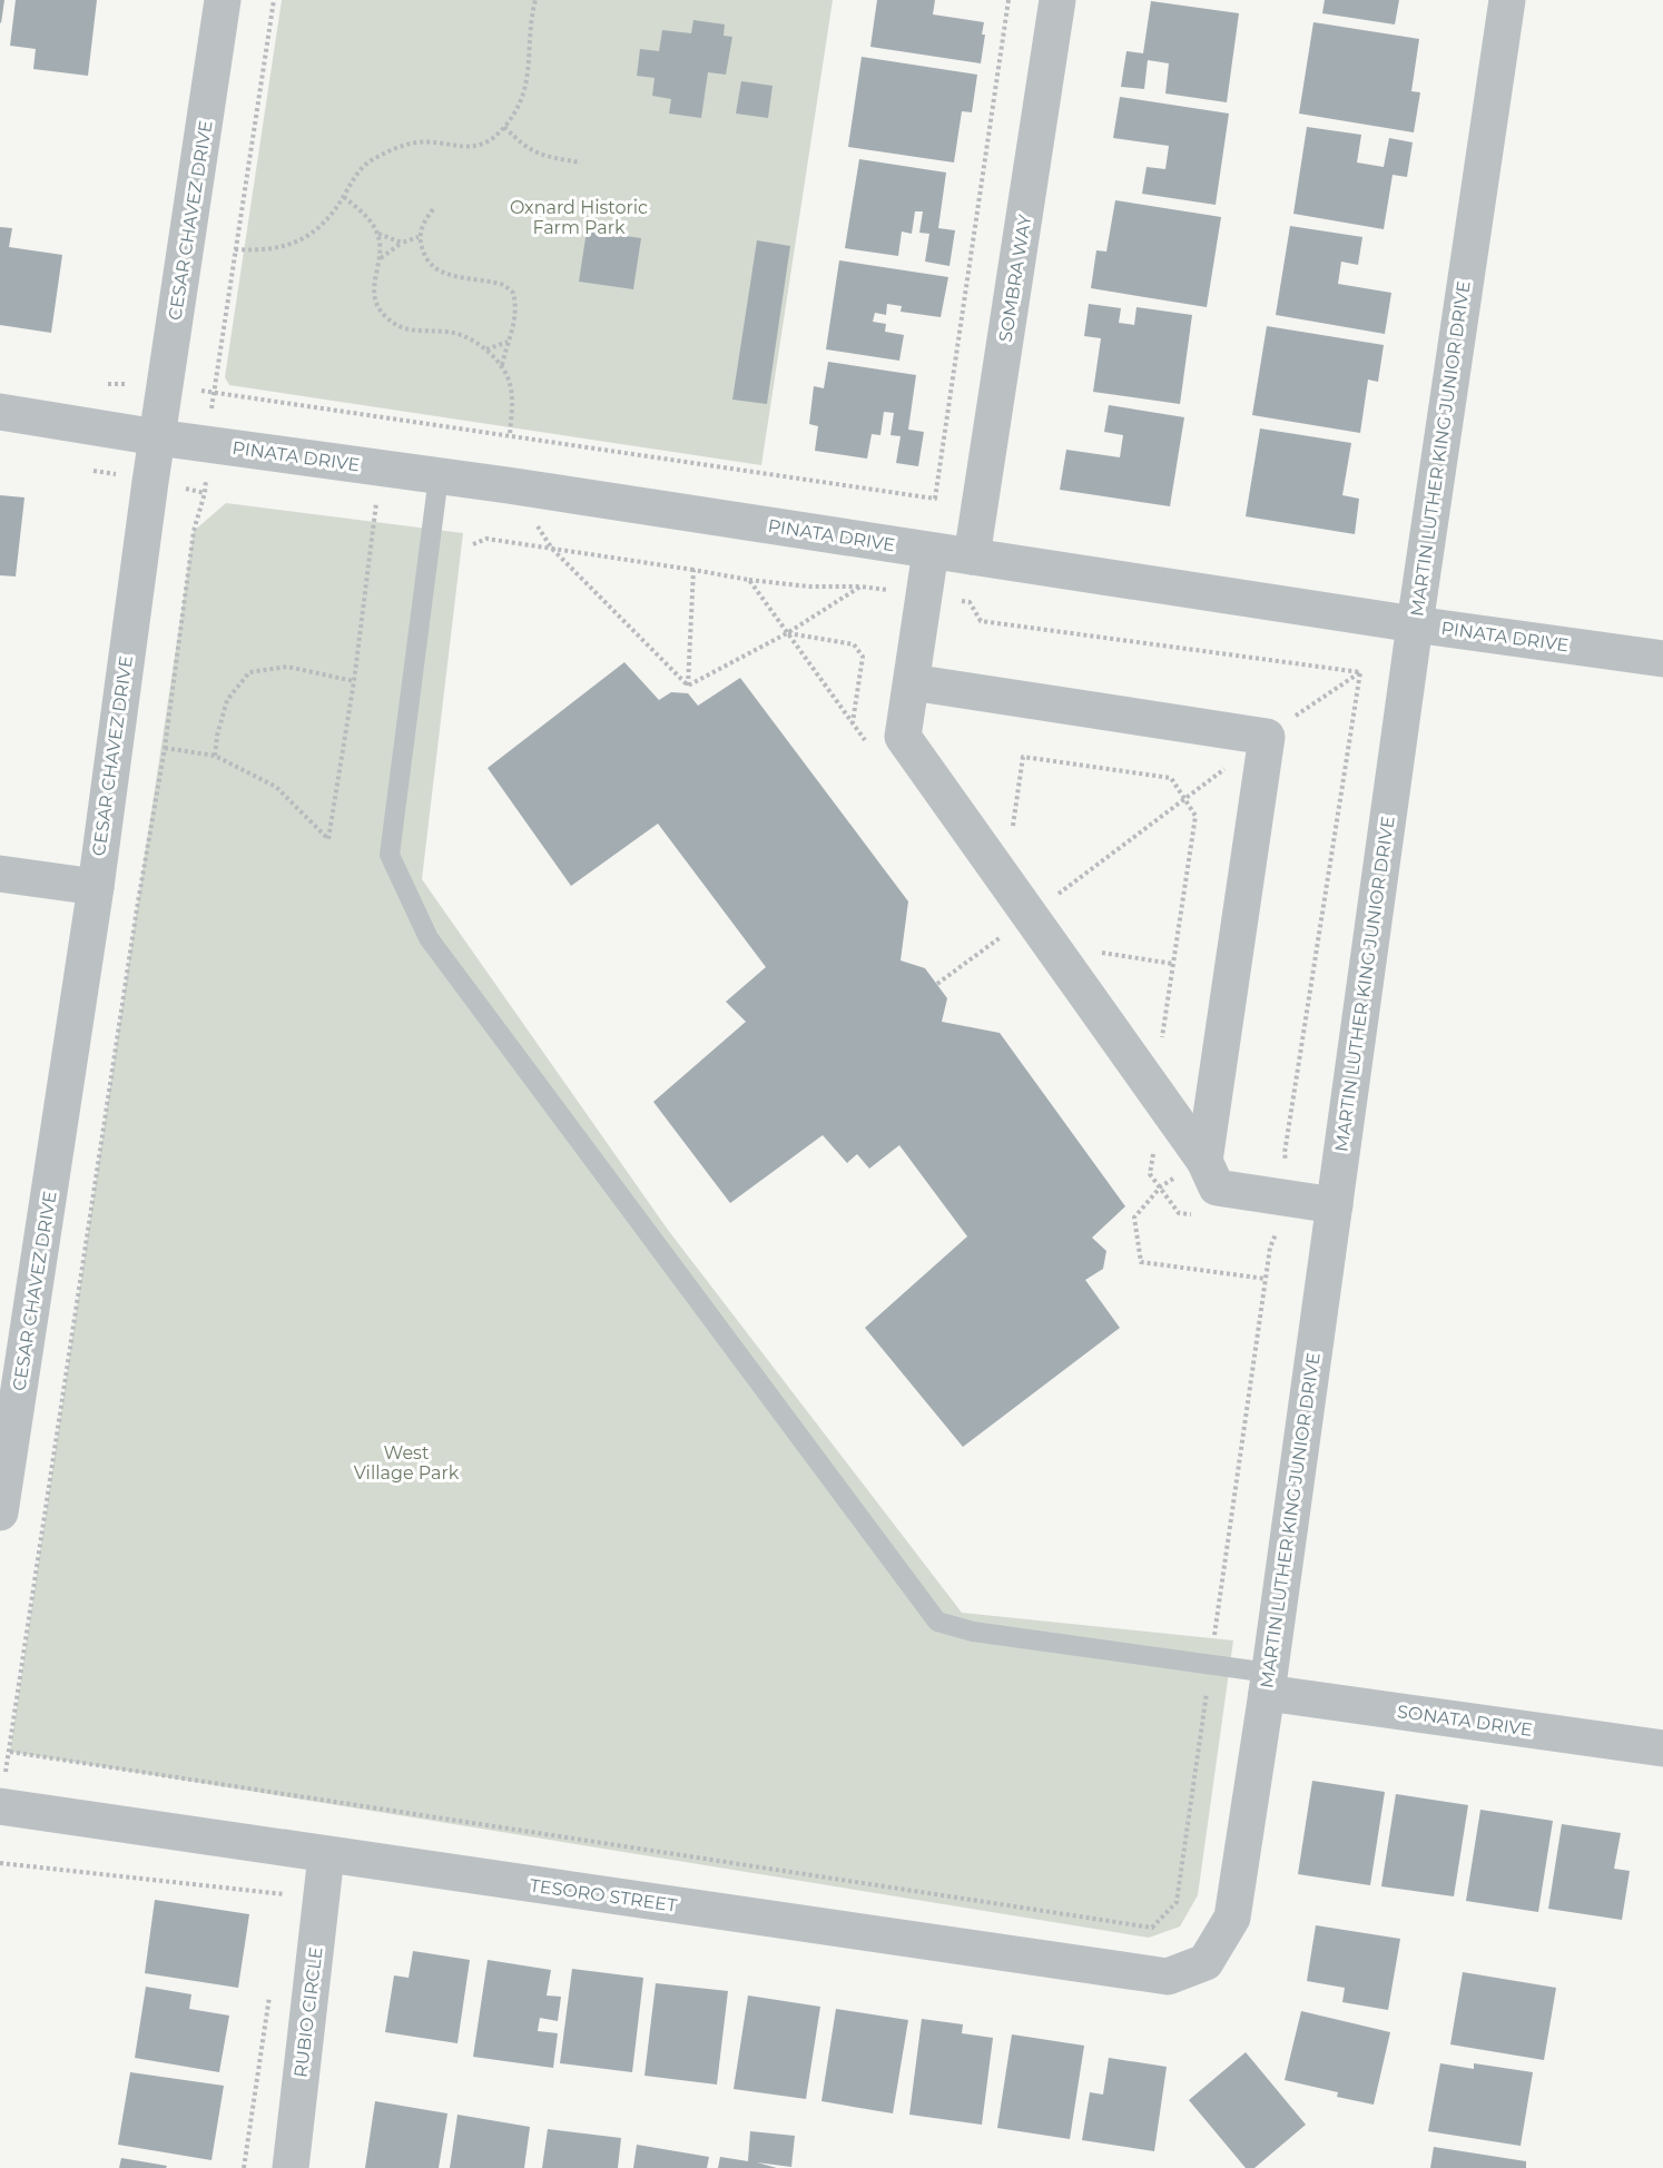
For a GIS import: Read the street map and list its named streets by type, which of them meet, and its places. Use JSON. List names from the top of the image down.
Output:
{
  "streets": {
    "street": [
      "CESAR CHAVEZ DRIVE",
      "SOMBRA WAY",
      "MARTIN LUTHER KING JUNIOR DRIVE",
      "PINATA DRIVE",
      "SONATA DRIVE",
      "TESORO STREET",
      "RUBIO CIRCLE"
    ]
  },
  "crossings": [
    ["CESAR CHAVEZ DRIVE", "PINATA DRIVE"],
    ["SOMBRA WAY", "PINATA DRIVE"],
    ["MARTIN LUTHER KING JUNIOR DRIVE", "PINATA DRIVE"],
    ["MARTIN LUTHER KING JUNIOR DRIVE", "SONATA DRIVE"],
    ["MARTIN LUTHER KING JUNIOR DRIVE", "TESORO STREET"],
    ["TESORO STREET", "RUBIO CIRCLE"]
  ],
  "parks": ["Oxnard Historic Farm Park", "West Village Park"]
}
